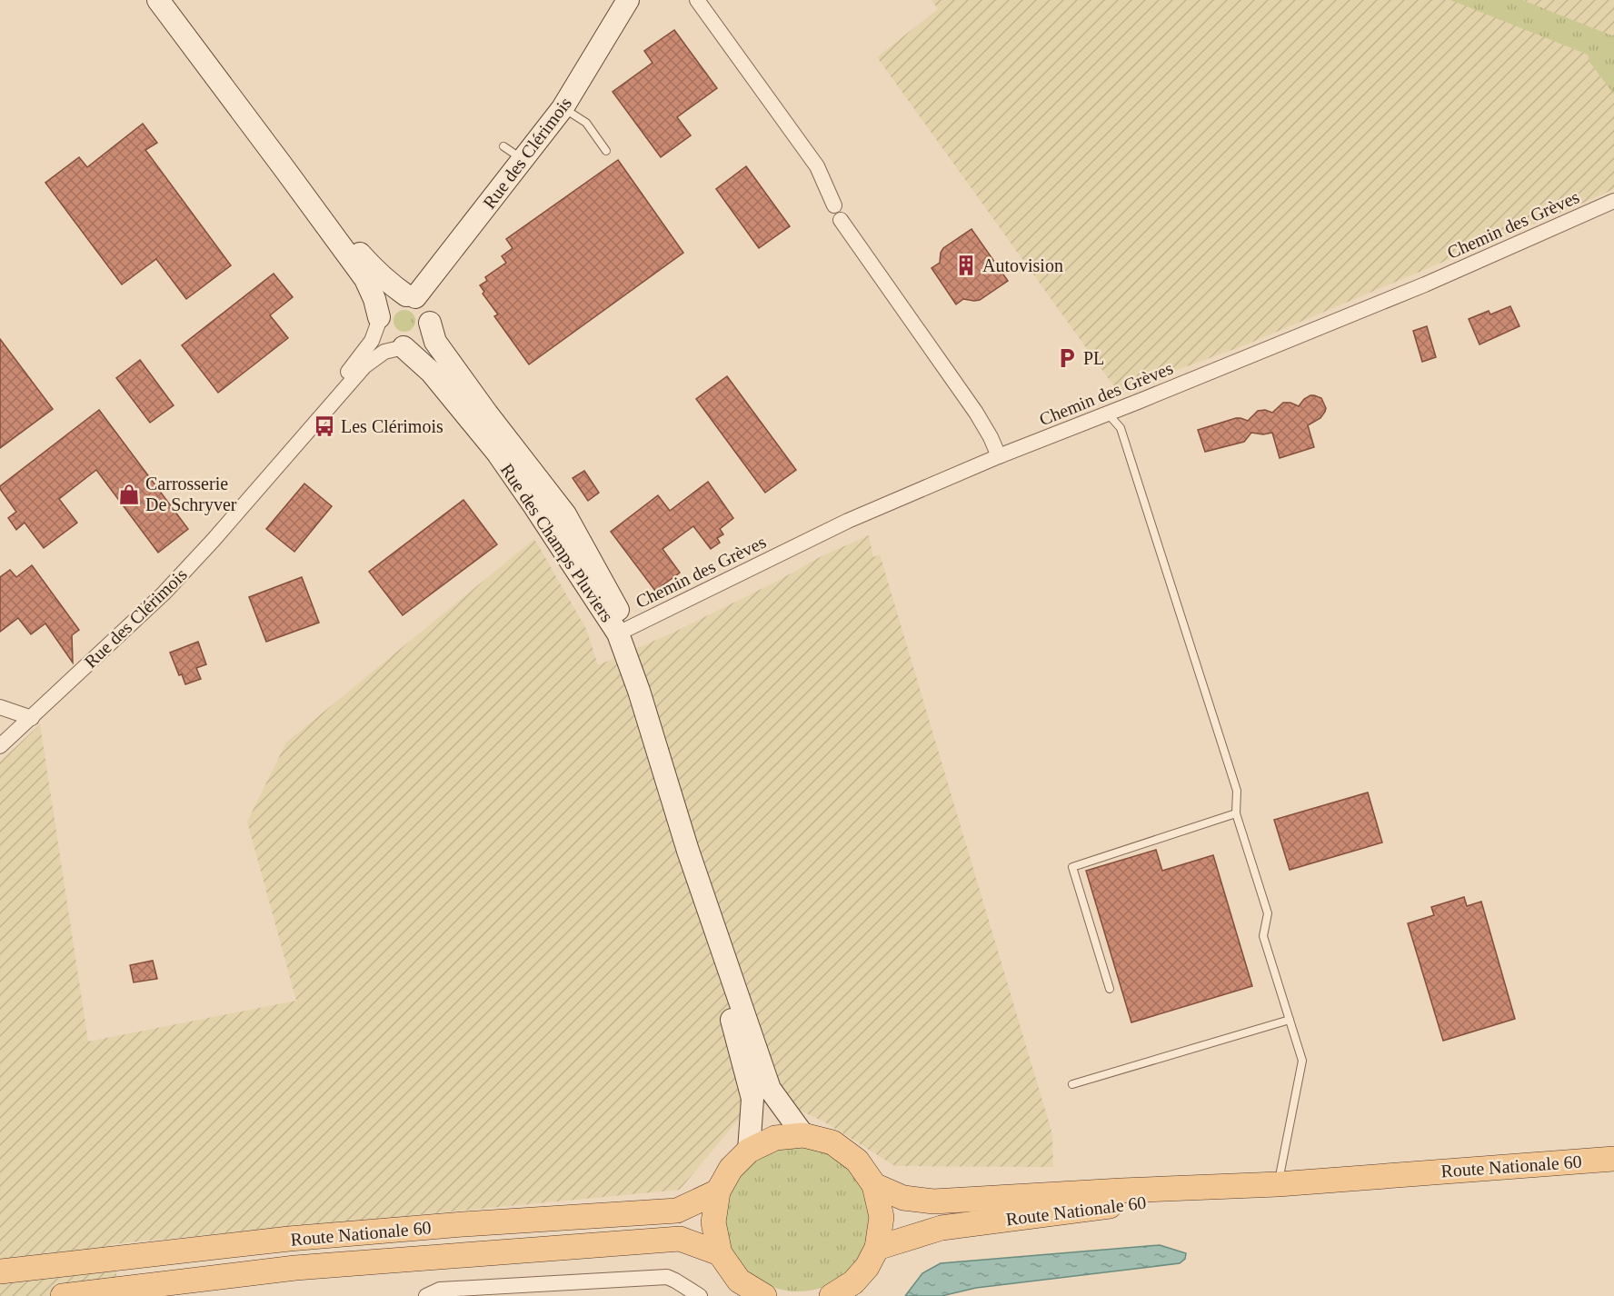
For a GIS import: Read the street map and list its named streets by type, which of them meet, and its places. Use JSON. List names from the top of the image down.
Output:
{
  "streets": {
    "main road": ["Route Nationale 60"],
    "street": ["Rue des Clérimois", "Chemin des Grèves", "Rue des Champs Pluviers"]
  },
  "crossings": [
    ["Rue des Clérimois", "Rue des Champs Pluviers"],
    ["Chemin des Grèves", "Rue des Champs Pluviers"]
  ],
  "places": {
    "building": ["Autovision"],
    "parking": ["PL"],
    "bus stop": ["Les Clérimois"],
    "shop": ["Carrosserie De Schryver"]
  }
}
